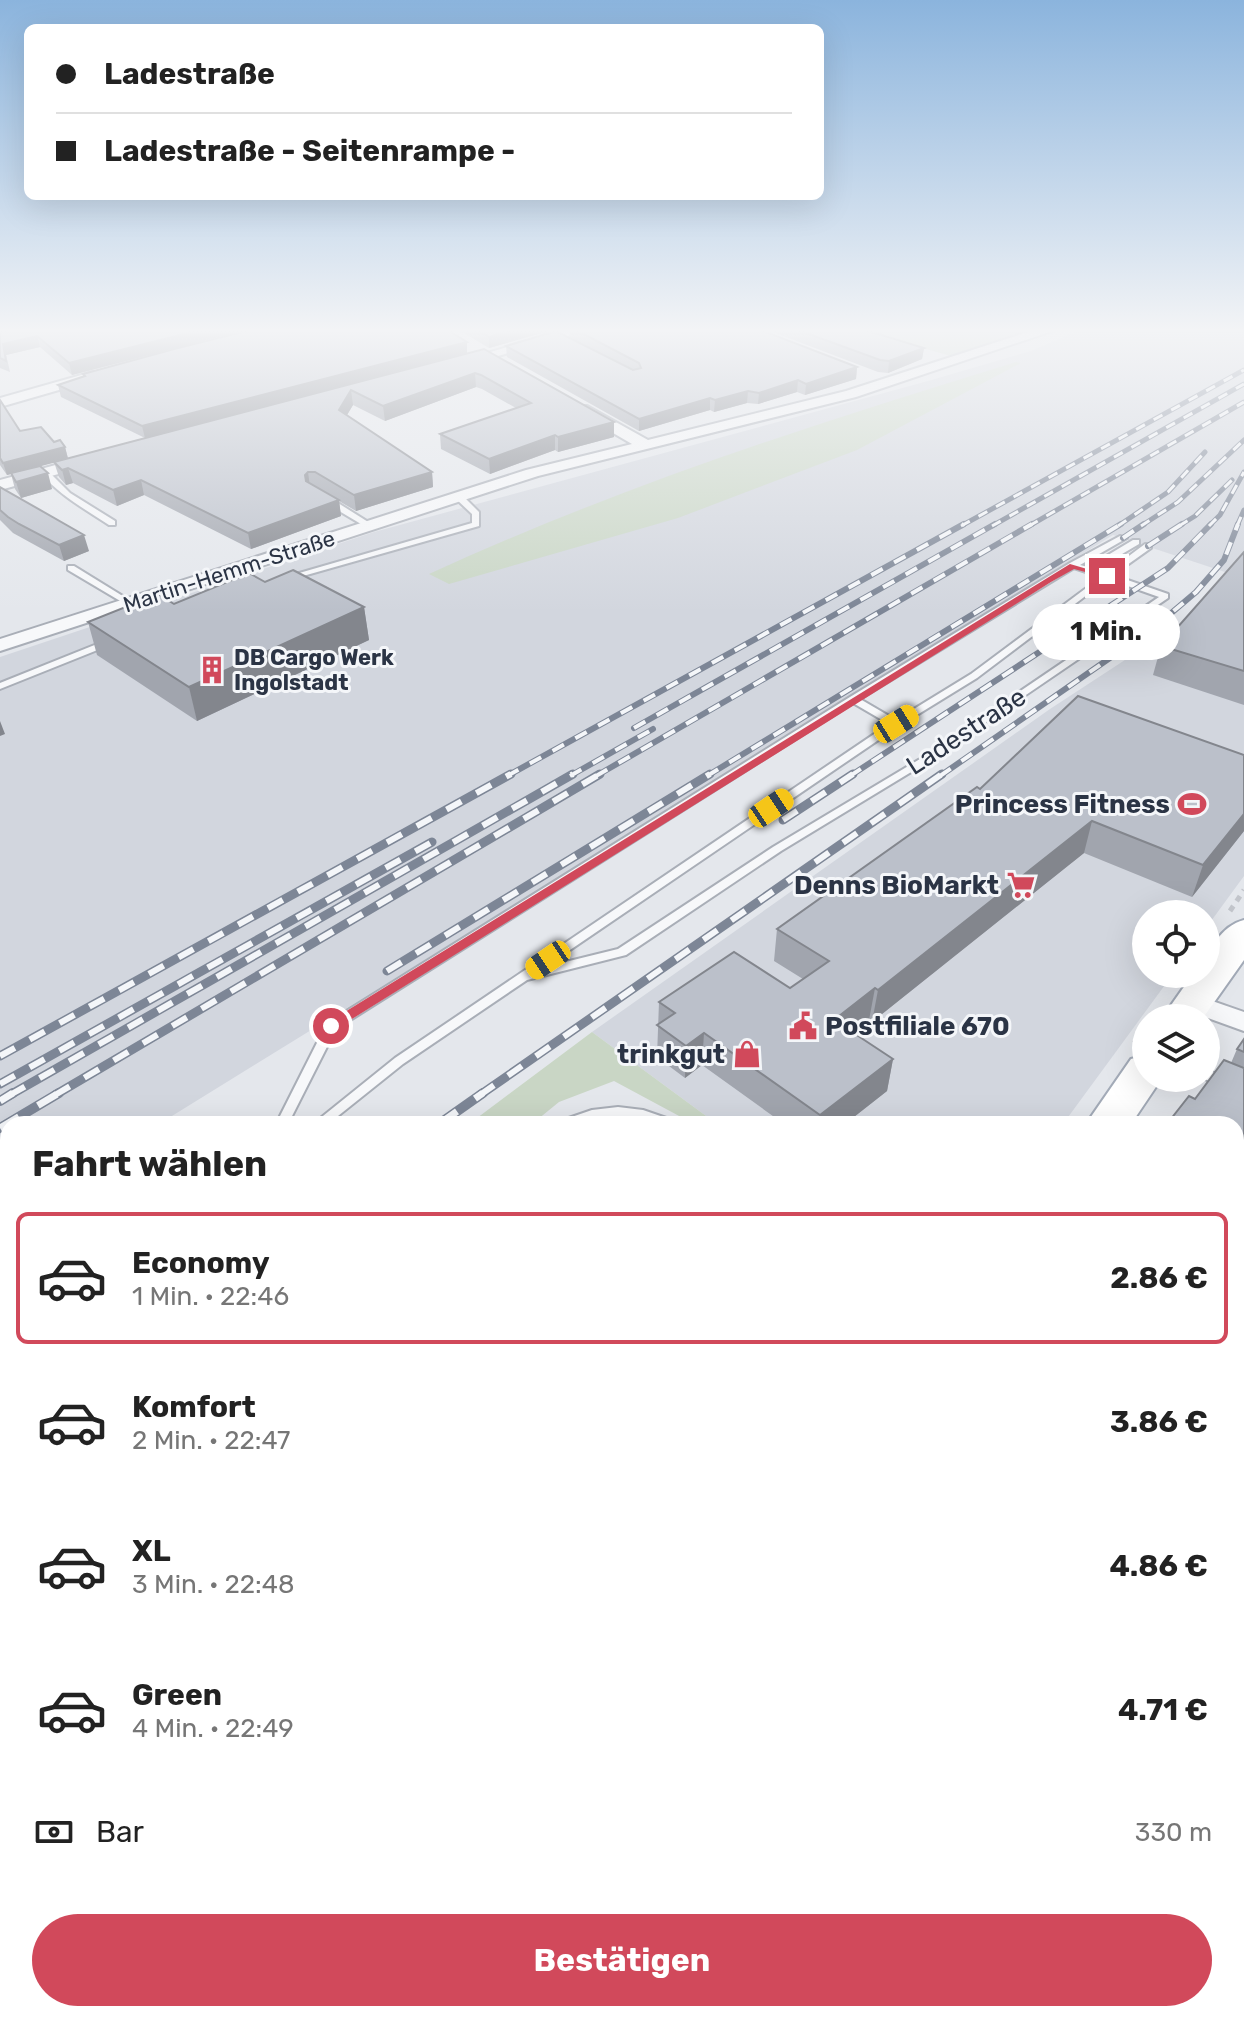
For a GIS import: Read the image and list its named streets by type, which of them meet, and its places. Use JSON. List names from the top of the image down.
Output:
{
  "streets": {
    "street": ["Martin-Hemm-Straße"],
    "lane": ["Ladestraße"]
  },
  "places": {
    "building": ["DB Cargo Werk Ingolstadt"],
    "sports": ["Princess Fitness"],
    "supermarket": ["Denns BioMarkt"],
    "public building": ["Postfiliale 670"],
    "shop": ["trinkgut"]
  },
  "page": {
    "banner": ["Ladestraße", "Ladestraße - Seitenrampe -"],
    "bubble": "1 Min.",
    "heading": "Fahrt wählen",
    "list": [
      {
        "name": "Economy",
        "note": "1 Min. · 22:46",
        "value": "2.86 €"
      },
      {
        "name": "Komfort",
        "note": "2 Min. · 22:47",
        "value": "3.86 €"
      },
      {
        "name": "XL",
        "note": "3 Min. · 22:48",
        "value": "4.86 €"
      },
      {
        "name": "Green",
        "note": "4 Min. · 22:49",
        "value": "4.71 €"
      }
    ],
    "pay": ["Bar", "330 m"],
    "buttons": "Bestätigen"
  }
}
